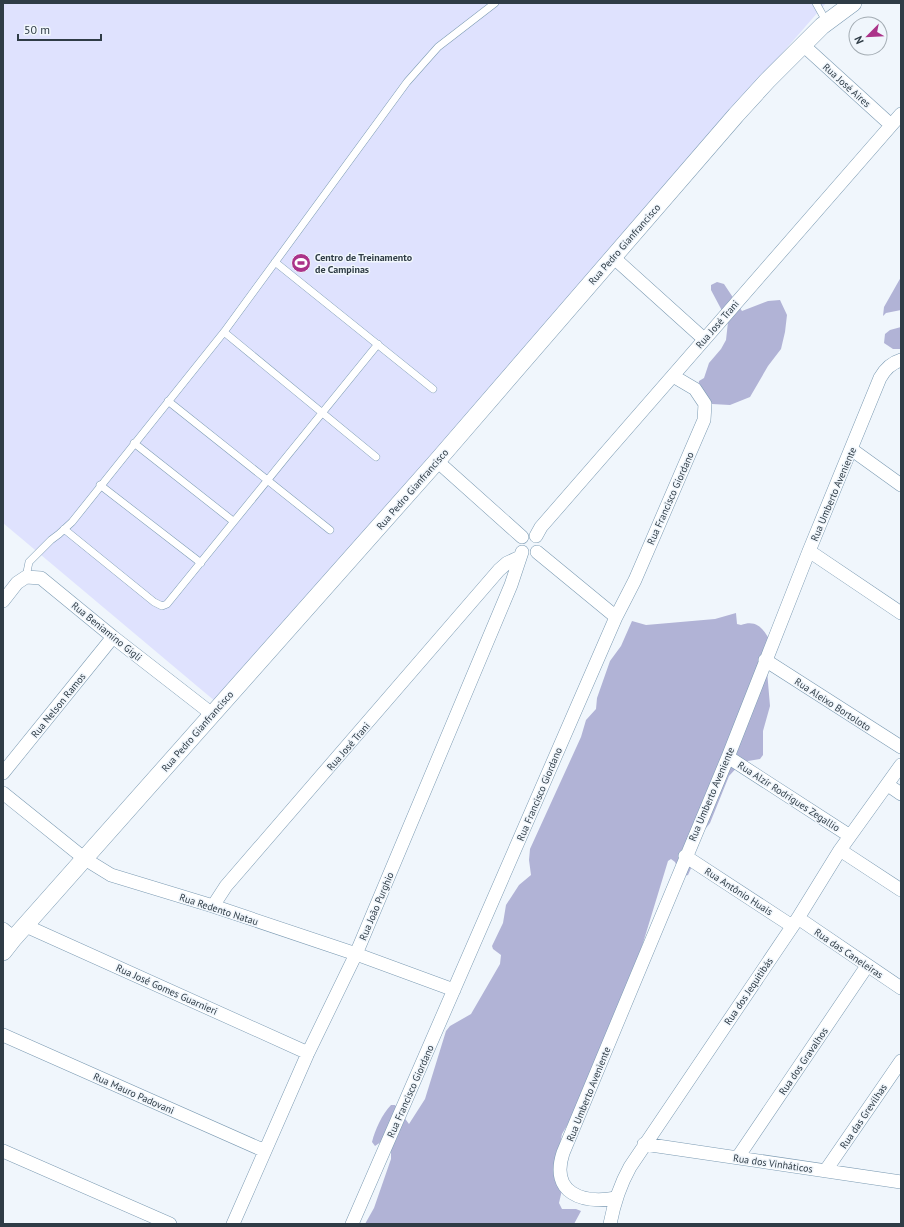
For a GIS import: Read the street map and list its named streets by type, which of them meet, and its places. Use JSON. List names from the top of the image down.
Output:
{
  "streets": {
    "street": [
      "Rua José Aires",
      "Rua Pedro Gianfrancisco",
      "Rua José Trani",
      "Rua Umberto Aveniente",
      "Rua Francisco Giordano",
      "Rua Beniamino Gigli",
      "Rua Aleixo Bortoloto",
      "Rua Nelson Ramos",
      "Rua Alzir Rodrigues Zegallio",
      "Rua Antônio Huais",
      "Rua João Purghio",
      "Rua Redento Natau",
      "Rua das Caneleiras",
      "Rua José Gomes Guarnieri",
      "Rua dos Jequitibás",
      "Rua dos Gravalhos",
      "Rua Mauro Padovani",
      "Rua das Grevilhas",
      "Rua dos Vinháticos"
    ]
  },
  "crossings": [
    ["Rua José Aires", "Rua Pedro Gianfrancisco"],
    ["Rua José Aires", "Rua José Trani"],
    ["Rua Pedro Gianfrancisco", "Rua Beniamino Gigli"],
    ["Rua Pedro Gianfrancisco", "Rua Redento Natau"],
    ["Rua Pedro Gianfrancisco", "Rua José Gomes Guarnieri"],
    ["Rua José Trani", "Rua Francisco Giordano"],
    ["Rua José Trani", "Rua João Purghio"],
    ["Rua José Trani", "Rua Redento Natau"],
    ["Rua Umberto Aveniente", "Rua Aleixo Bortoloto"],
    ["Rua Umberto Aveniente", "Rua Alzir Rodrigues Zegallio"],
    ["Rua Umberto Aveniente", "Rua Antônio Huais"],
    ["Rua Umberto Aveniente", "Rua dos Jequitibás"],
    ["Rua Francisco Giordano", "Rua Redento Natau"],
    ["Rua Beniamino Gigli", "Rua Nelson Ramos"],
    ["Rua Alzir Rodrigues Zegallio", "Rua dos Jequitibás"],
    ["Rua Antônio Huais", "Rua das Caneleiras"],
    ["Rua Antônio Huais", "Rua dos Jequitibás"],
    ["Rua João Purghio", "Rua Redento Natau"],
    ["Rua João Purghio", "Rua José Gomes Guarnieri"],
    ["Rua João Purghio", "Rua Mauro Padovani"],
    ["Rua das Caneleiras", "Rua dos Jequitibás"],
    ["Rua das Caneleiras", "Rua dos Gravalhos"],
    ["Rua dos Jequitibás", "Rua dos Vinháticos"],
    ["Rua dos Gravalhos", "Rua dos Vinháticos"],
    ["Rua das Grevilhas", "Rua dos Vinháticos"]
  ],
  "places": {
    "sports": ["Centro de Treinamento de Campinas"]
  },
  "scale_bar": "50 m",
  "north": "bottom left"
}
